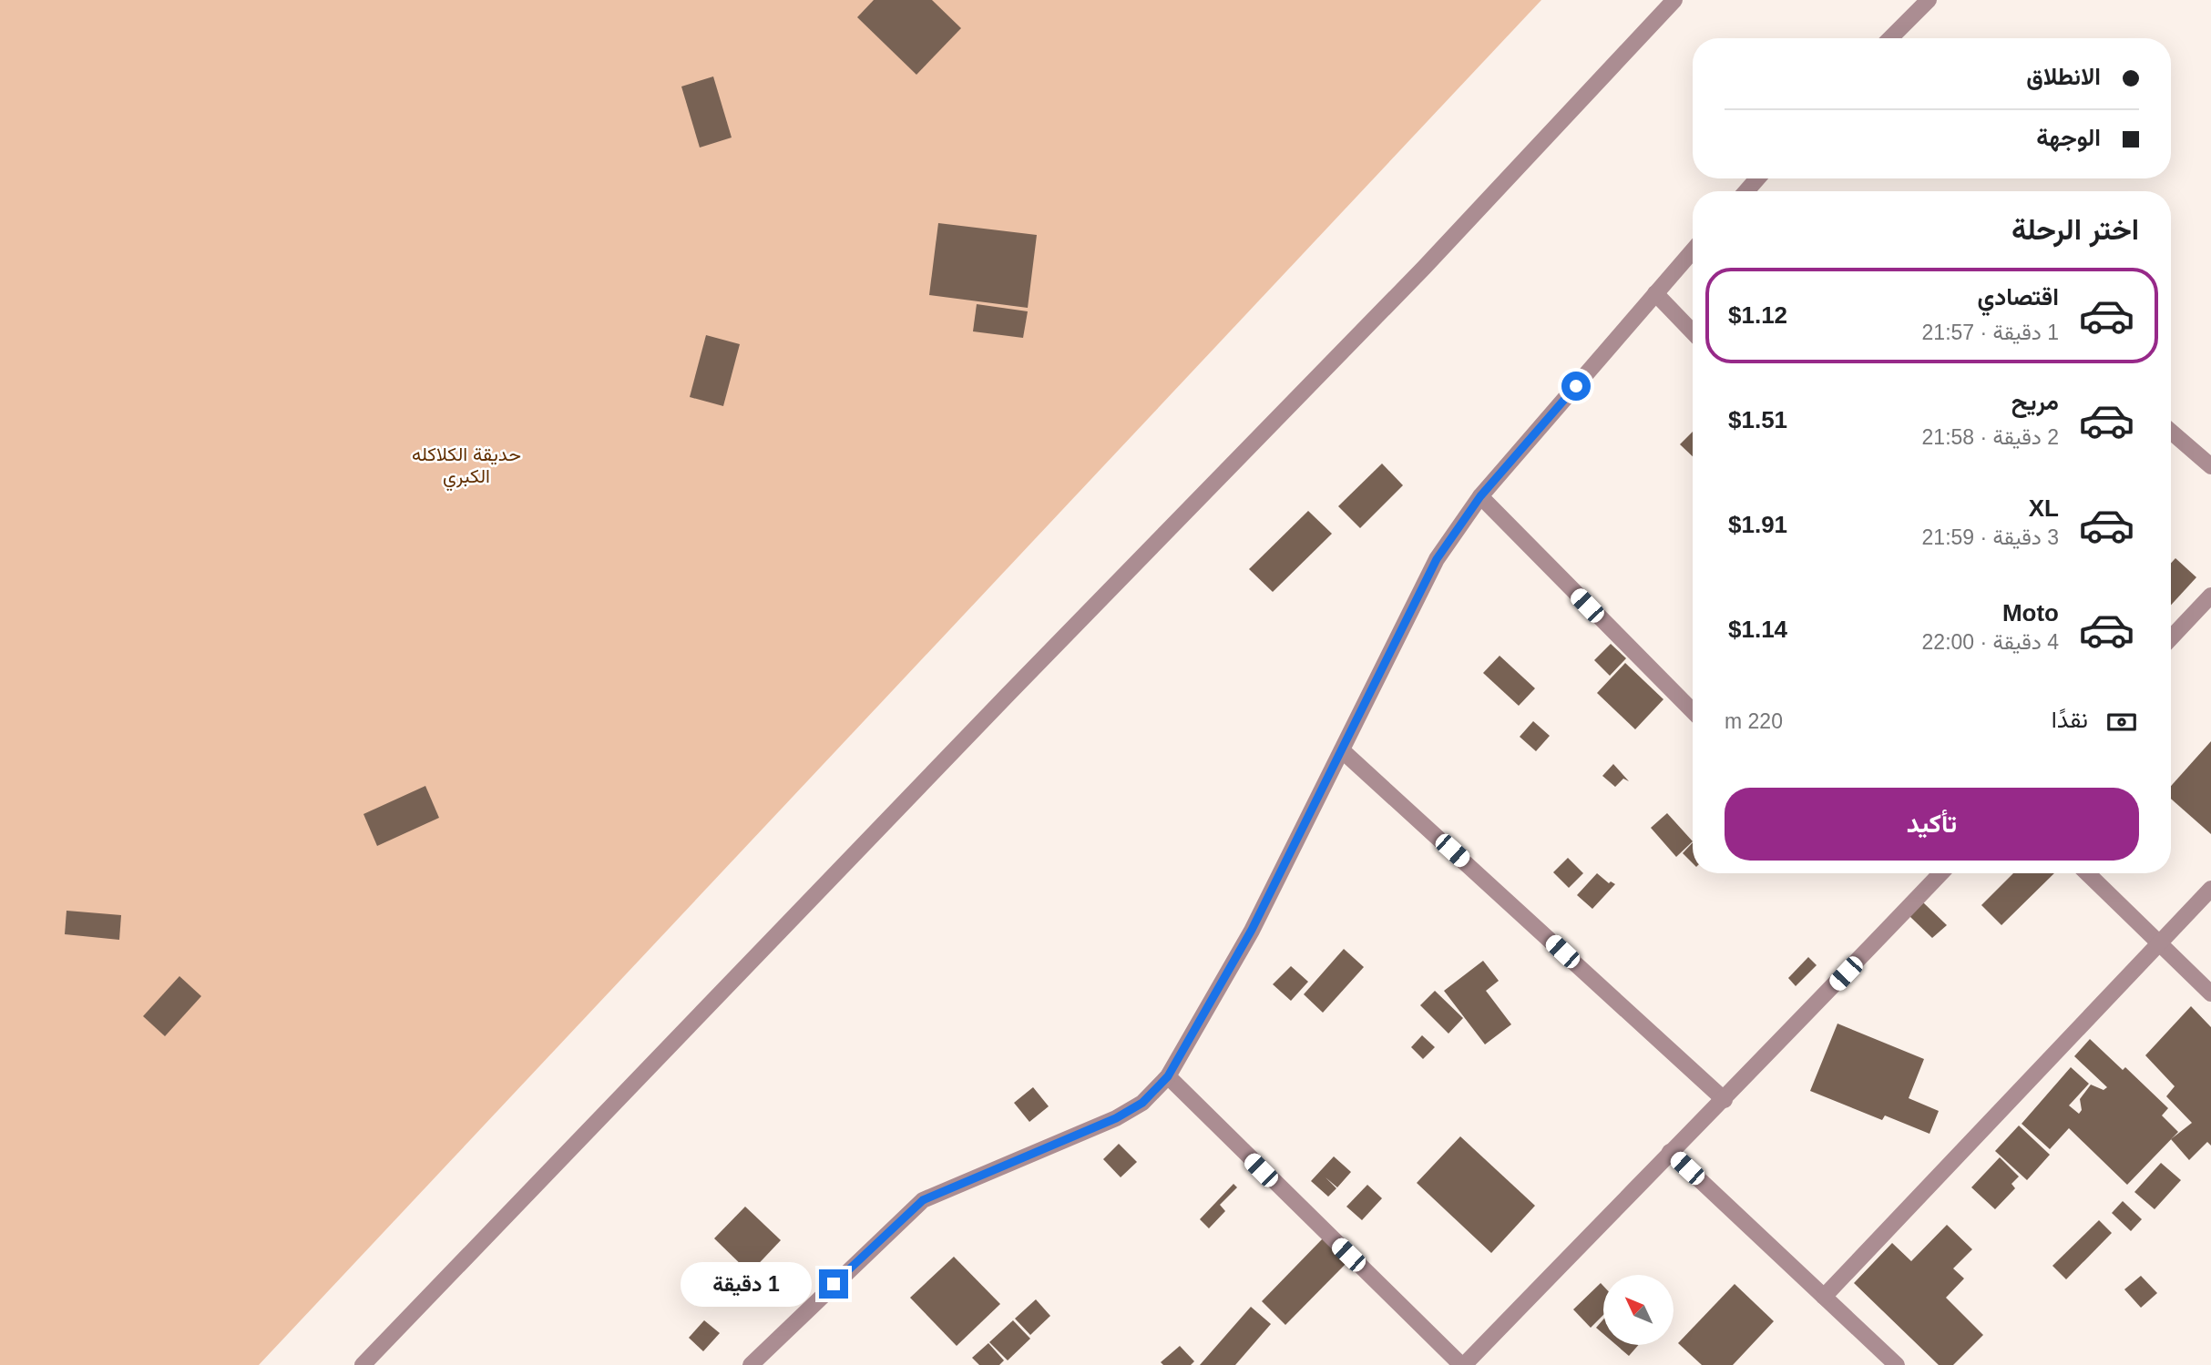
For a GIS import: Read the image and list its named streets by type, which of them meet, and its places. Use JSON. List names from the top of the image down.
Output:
{
  "parks": ["حديقة الكلاكله الكبري"],
  "north": "top left",
  "page": {
    "banner": ["الانطلاق", "الوجهة"],
    "heading": "اختر الرحلة",
    "list": [
      {
        "name": "اقتصادي",
        "note": "1 دقيقة · 21:57",
        "value": "$1.12"
      },
      {
        "name": "مريح",
        "note": "2 دقيقة · 21:58",
        "value": "$1.51"
      },
      {
        "name": "XL",
        "note": "3 دقيقة · 21:59",
        "value": "$1.91"
      },
      {
        "name": "Moto",
        "note": "4 دقيقة · 22:00",
        "value": "$1.14"
      }
    ],
    "pay": ["نقدًا", "220 m"],
    "buttons": "تأكيد",
    "bubble": "1 دقيقة"
  }
}
